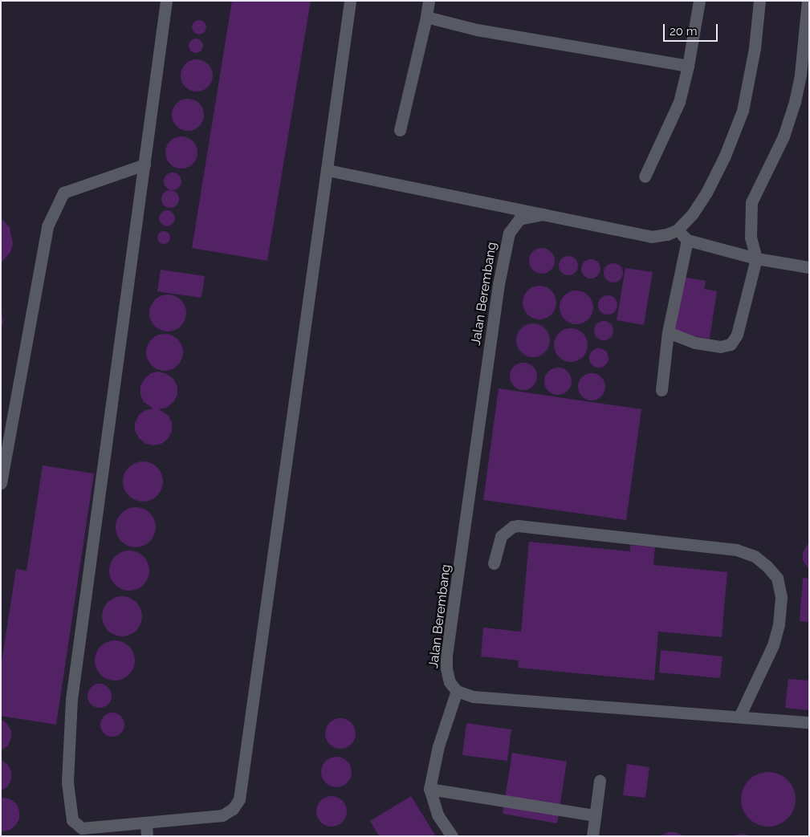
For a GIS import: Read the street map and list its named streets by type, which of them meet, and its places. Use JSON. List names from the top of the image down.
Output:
{
  "streets": {
    "lane": ["Jalan Berembang"]
  },
  "scale_bar": "20 m"
}
